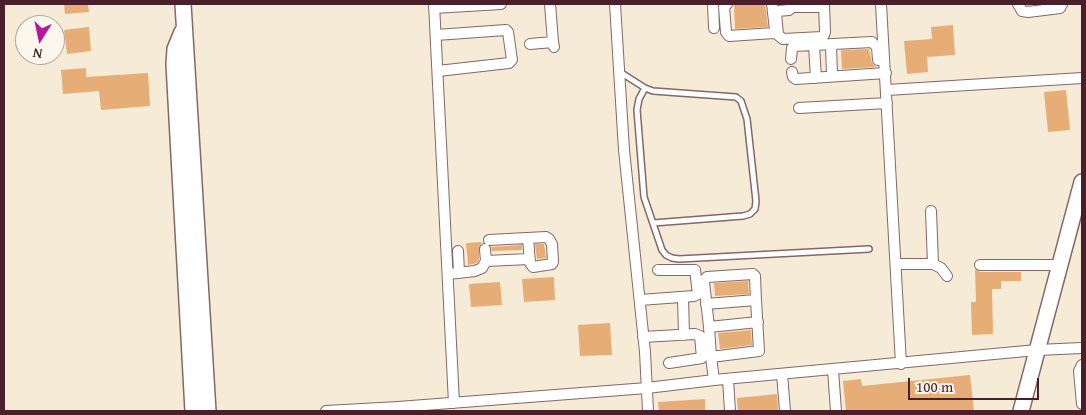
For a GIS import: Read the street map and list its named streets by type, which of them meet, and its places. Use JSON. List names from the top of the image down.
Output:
{
  "scale_bar": "100 m",
  "north": "bottom"
}
